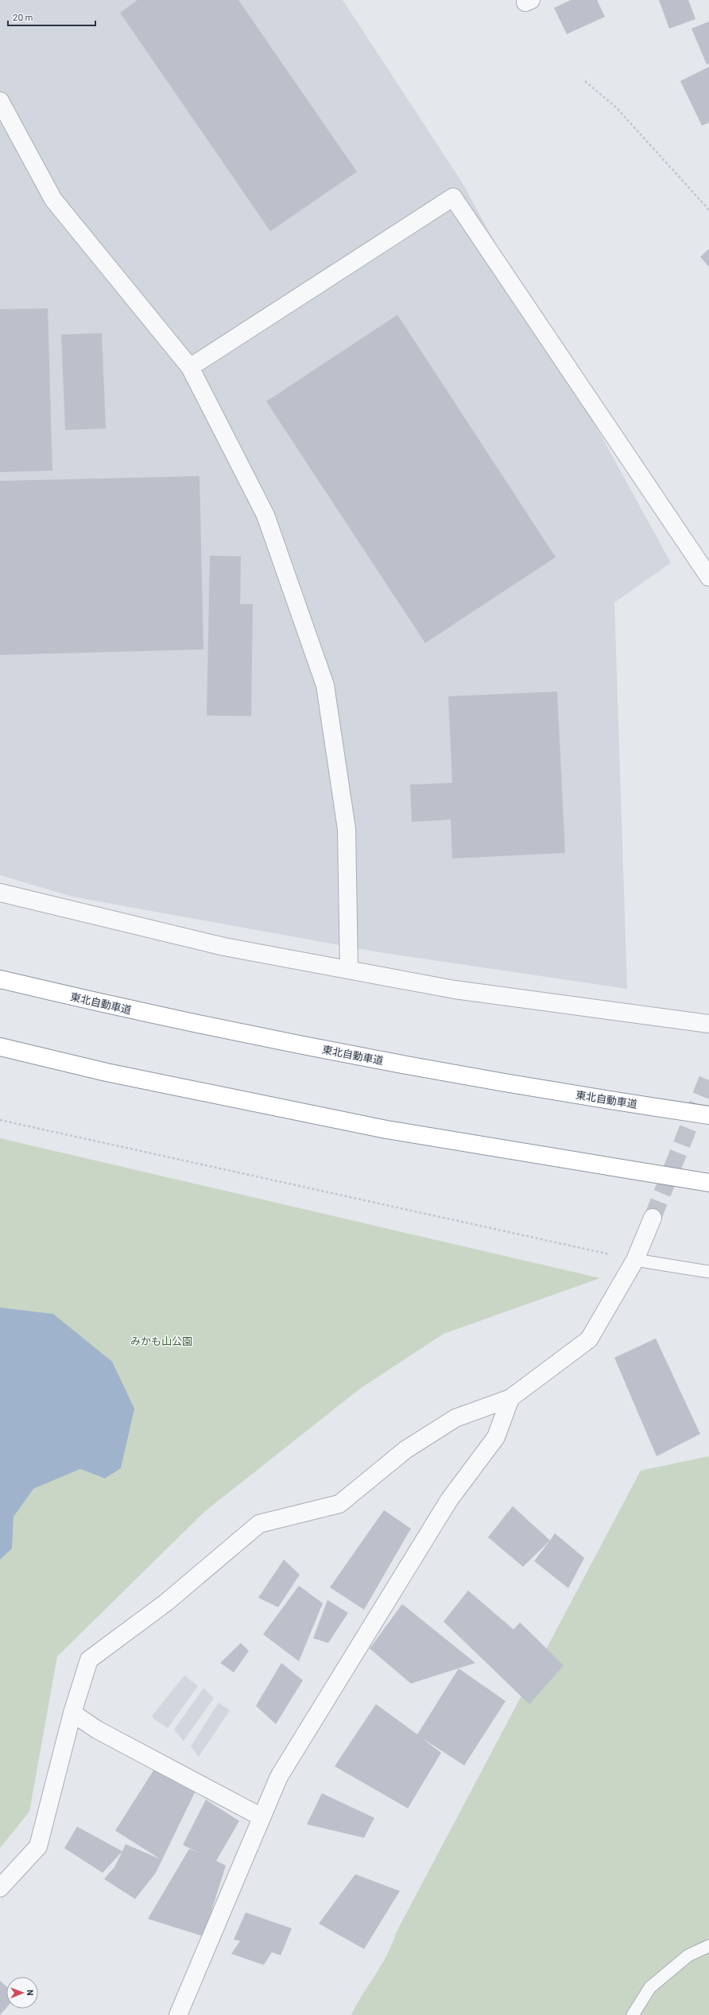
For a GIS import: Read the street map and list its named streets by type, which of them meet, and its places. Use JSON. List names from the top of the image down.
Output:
{
  "streets": {
    "highway": ["東北自動車道"]
  },
  "parks": ["みかも山公園"],
  "scale_bar": "20 m",
  "north": "right"
}
